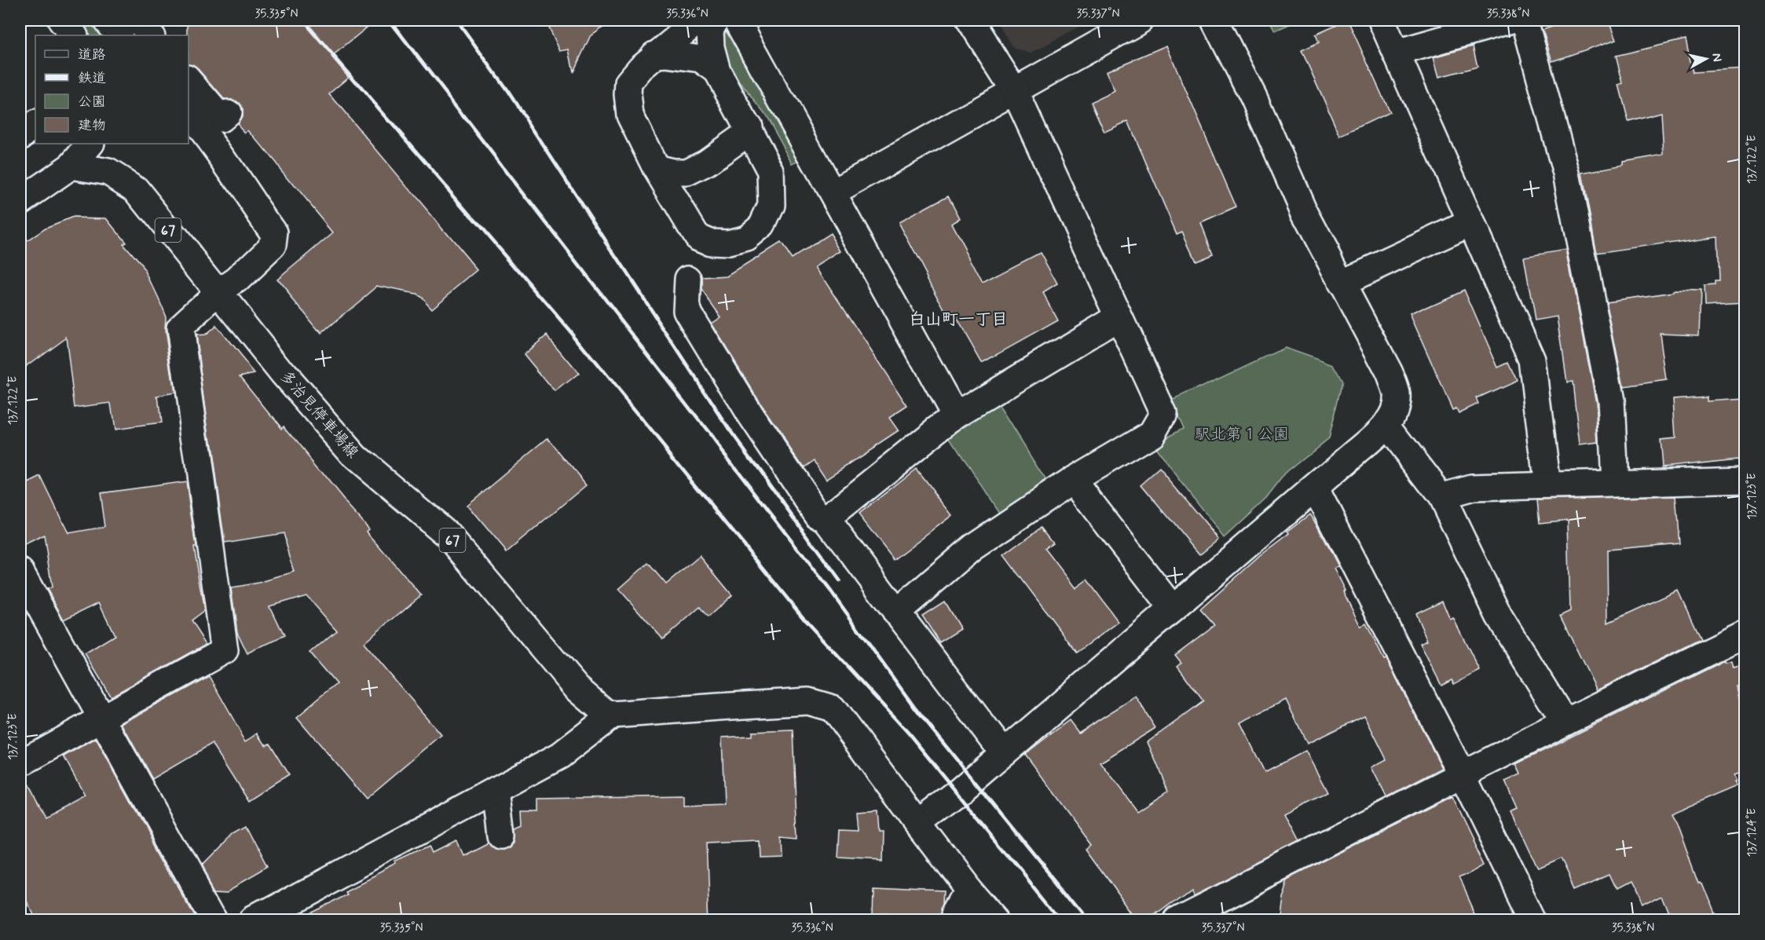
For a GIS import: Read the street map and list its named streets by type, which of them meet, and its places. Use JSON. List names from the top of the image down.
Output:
{
  "streets": {
    "street": ["67", "多治見停車場線"]
  },
  "districts": ["白山町一丁目"],
  "parks": ["駅北第１公園"],
  "legend": [
    "道路",
    "鉄道",
    "公園",
    "建物"
  ],
  "north": "right",
  "coordinates": [
    "35.335°N",
    "35.336°N",
    "35.337°N",
    "35.338°N",
    "137.122°E",
    "137.123°E",
    "137.124°E"
  ]
}
